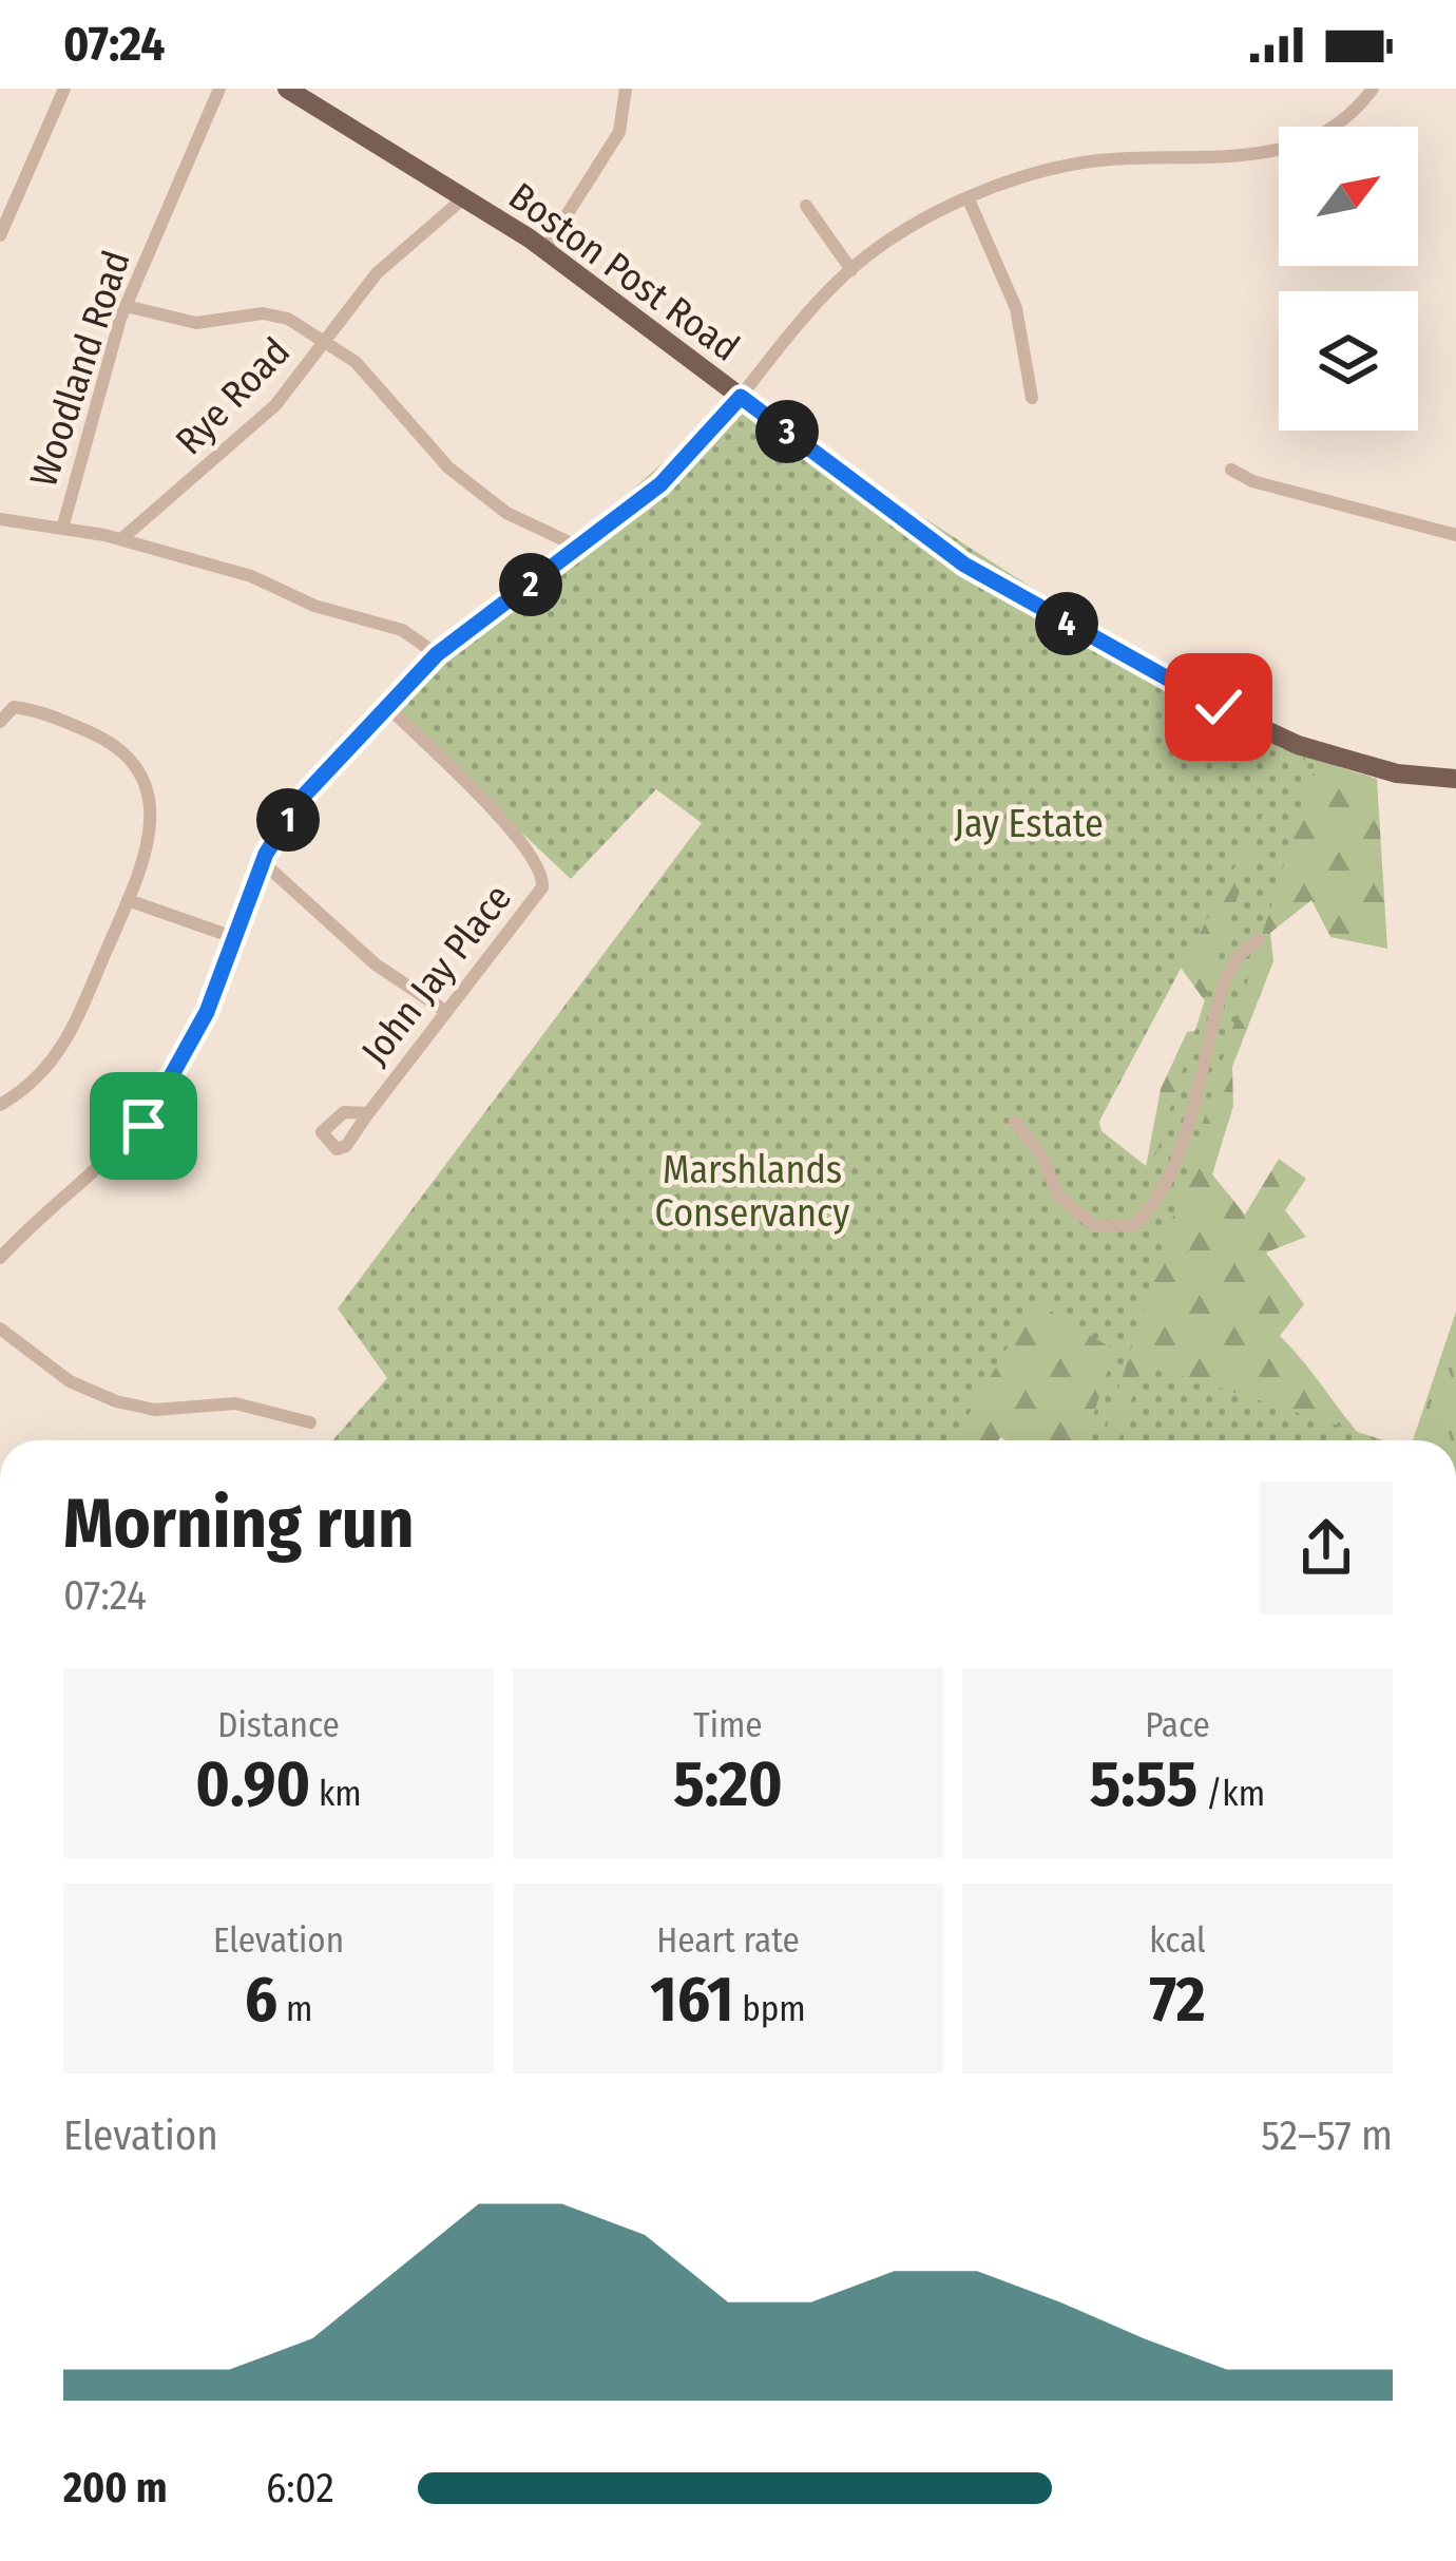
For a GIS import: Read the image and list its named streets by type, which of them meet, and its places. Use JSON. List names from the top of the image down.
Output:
{
  "streets": {
    "main road": ["Boston Post Road"],
    "street": ["Woodland Road", "Rye Road", "John Jay Place"]
  },
  "crossings": [
    ["Boston Post Road", "Rye Road"]
  ],
  "parks": ["Jay Estate", "Marshlands Conservancy"],
  "north": "top right",
  "page": {
    "status": "07:24",
    "pins": [
      "3",
      "2",
      "4",
      "1"
    ],
    "heading": ["Morning run", "07:24"],
    "stats": [
      ["Distance", "0.90 km"],
      ["Time", "5:20"],
      ["Pace", "5:55 /km"],
      ["Elevation", "6 m"],
      ["Heart rate", "161 bpm"],
      ["kcal", "72"]
    ],
    "chart": ["Elevation", "52–57 m"],
    "list": [
      {
        "name": "200 m",
        "note": "6:02"
      }
    ]
  }
}
